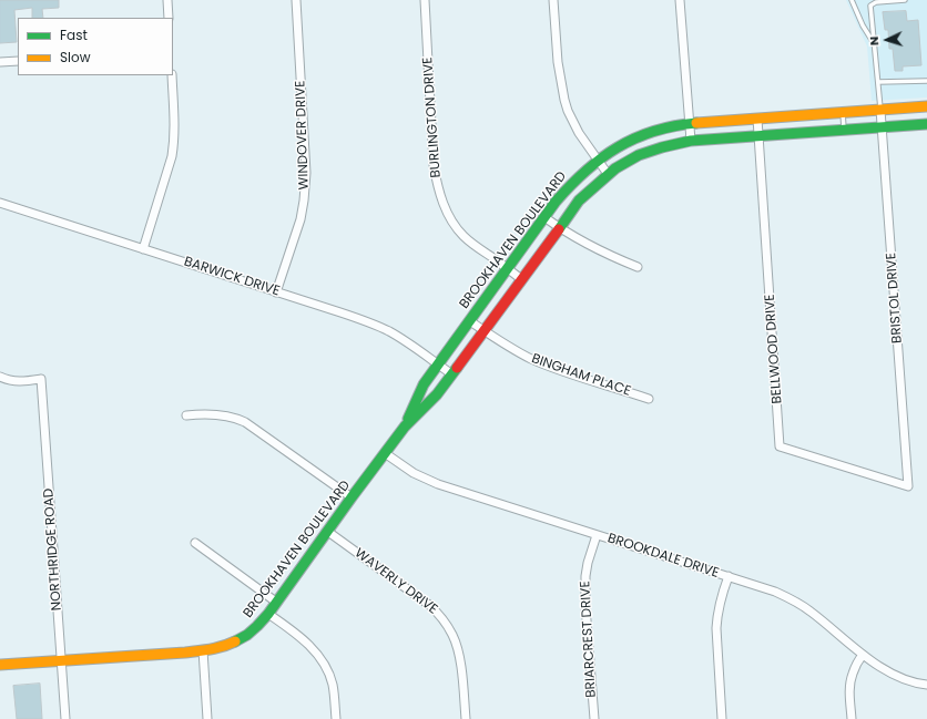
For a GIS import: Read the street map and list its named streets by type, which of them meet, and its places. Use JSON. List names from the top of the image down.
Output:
{
  "streets": {
    "street": [
      "BURLINGTON DRIVE",
      "WINDOVER DRIVE",
      "BROOKHAVEN BOULEVARD",
      "BARWICK DRIVE",
      "BRISTOL DRIVE",
      "BELLWOOD DRIVE",
      "BINGHAM PLACE",
      "NORTHRIDGE ROAD",
      "BROOKDALE DRIVE",
      "WAVERLY DRIVE",
      "BRIARCREST DRIVE"
    ]
  },
  "crossings": [
    ["BURLINGTON DRIVE", "BROOKHAVEN BOULEVARD"],
    ["WINDOVER DRIVE", "BARWICK DRIVE"],
    ["BROOKHAVEN BOULEVARD", "BARWICK DRIVE"],
    ["BROOKHAVEN BOULEVARD", "BRISTOL DRIVE"],
    ["BROOKHAVEN BOULEVARD", "BELLWOOD DRIVE"],
    ["BROOKHAVEN BOULEVARD", "BINGHAM PLACE"],
    ["BROOKHAVEN BOULEVARD", "NORTHRIDGE ROAD"],
    ["BROOKHAVEN BOULEVARD", "BROOKDALE DRIVE"],
    ["BROOKHAVEN BOULEVARD", "WAVERLY DRIVE"],
    ["BRISTOL DRIVE", "BELLWOOD DRIVE"],
    ["BROOKDALE DRIVE", "BRIARCREST DRIVE"]
  ],
  "legend": ["Fast", "Slow"],
  "north": "left"
}
